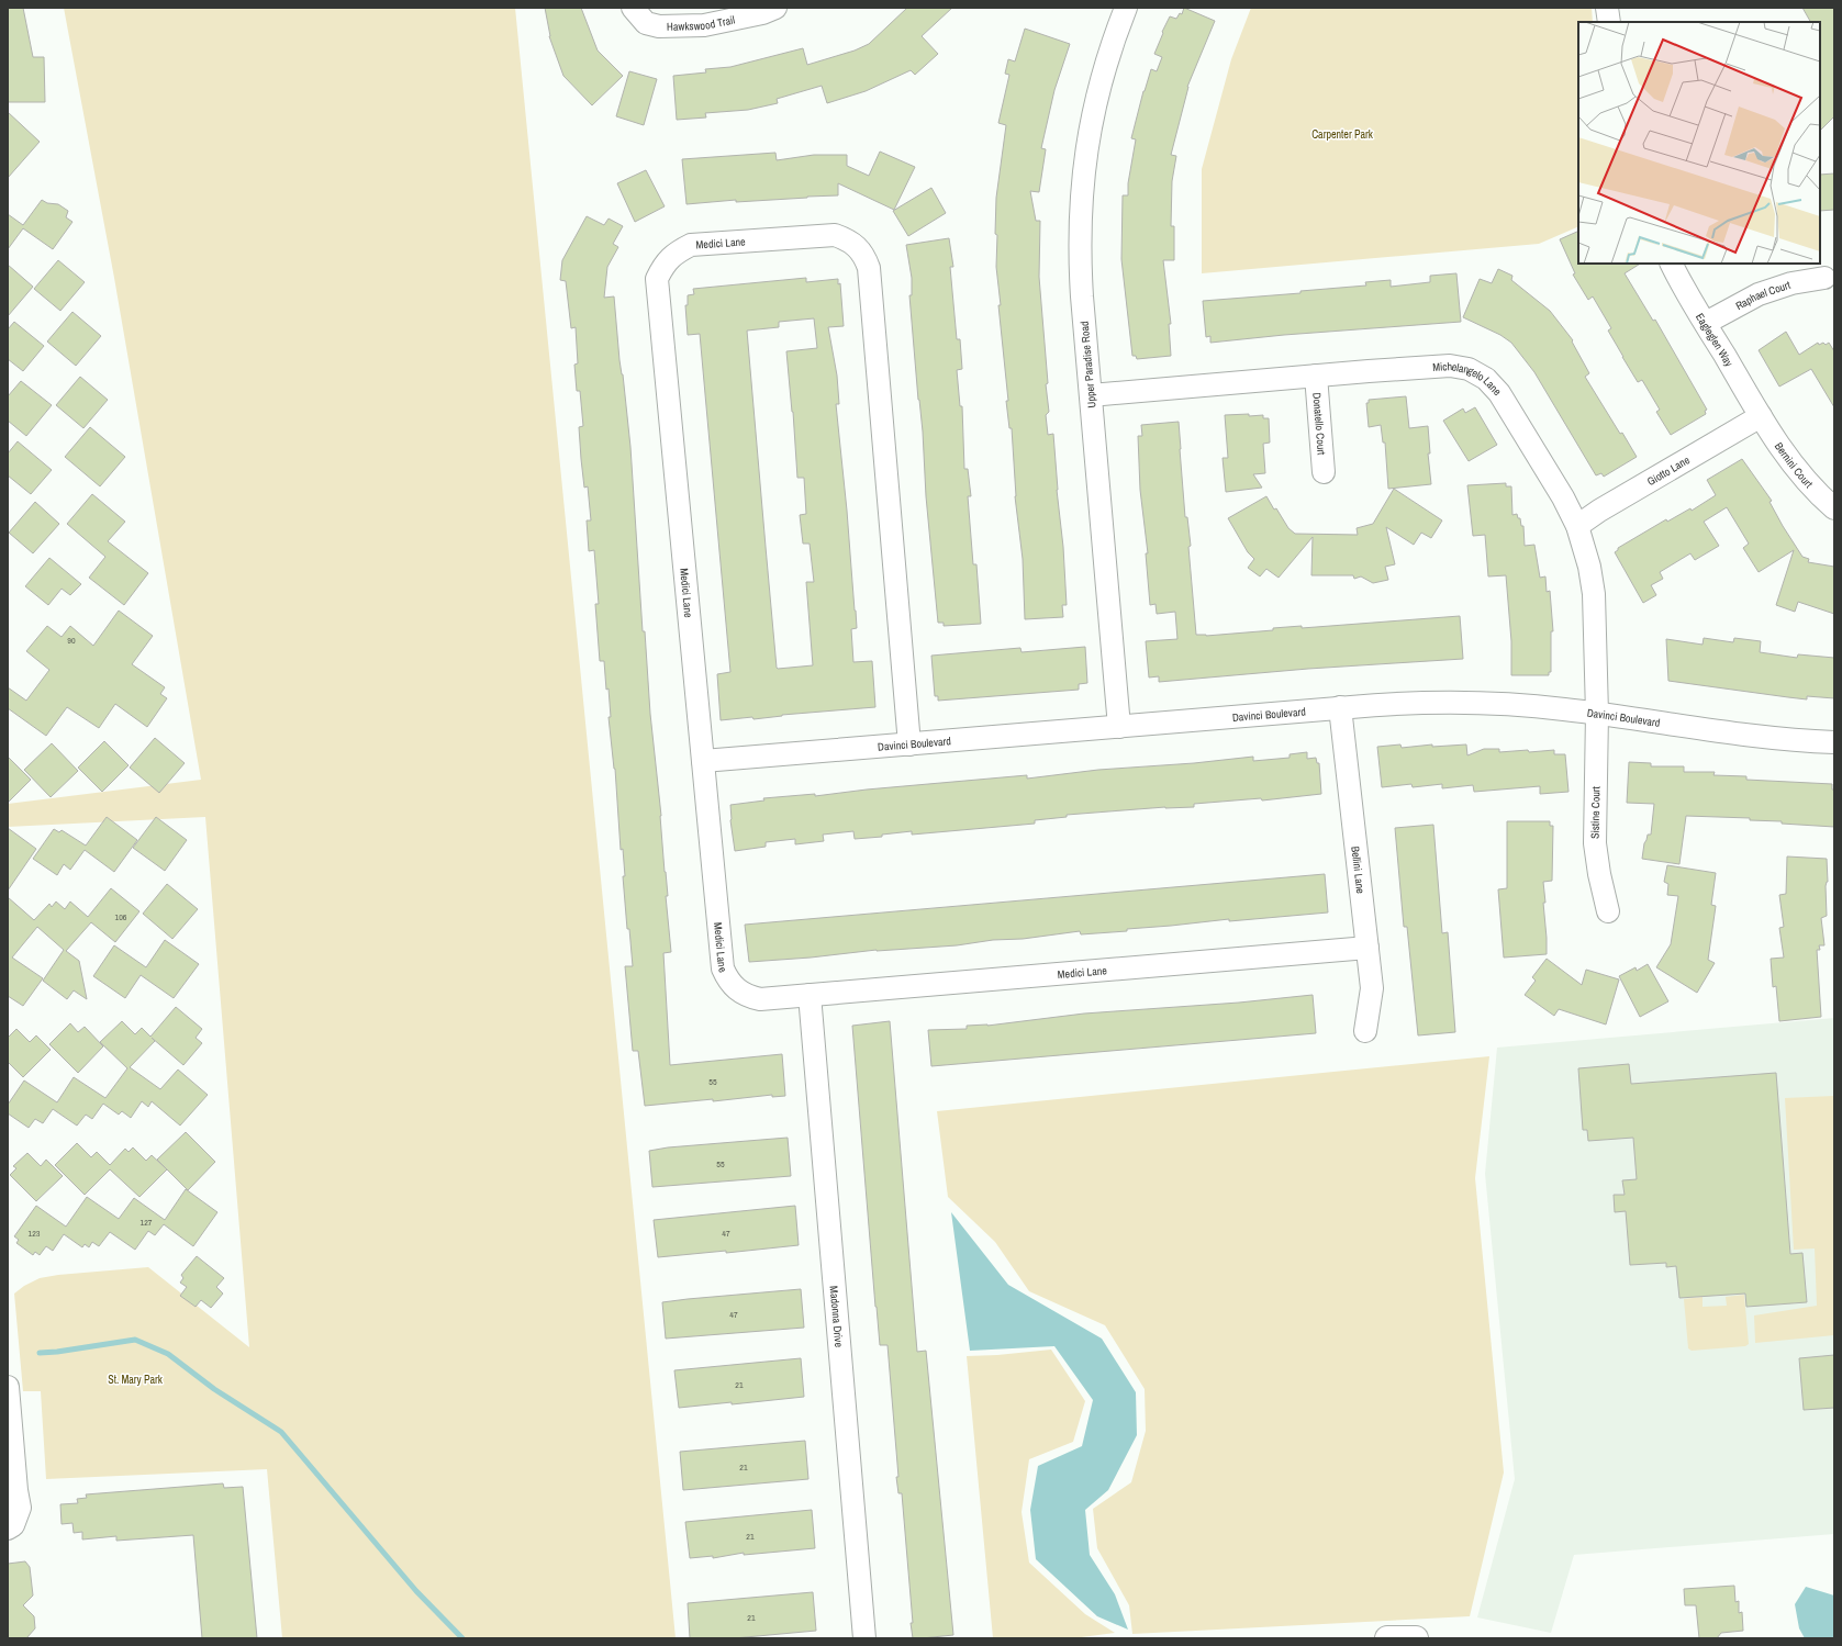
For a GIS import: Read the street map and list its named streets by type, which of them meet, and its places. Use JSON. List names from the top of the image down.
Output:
{
  "streets": {
    "street": [
      "Hawkswood Trail",
      "Medici Lane",
      "Raphael Court",
      "Eagleglen Way",
      "Upper Paradise Road",
      "Michelangelo Lane",
      "Donatello Court",
      "Bernini Court",
      "Giotto Lane",
      "Davinci Boulevard",
      "Sistine Court",
      "Bellini Lane",
      "Madonna Drive"
    ]
  },
  "crossings": [
    ["Medici Lane", "Davinci Boulevard"],
    ["Medici Lane", "Bellini Lane"],
    ["Medici Lane", "Madonna Drive"],
    ["Raphael Court", "Eagleglen Way"],
    ["Eagleglen Way", "Bernini Court"],
    ["Eagleglen Way", "Giotto Lane"],
    ["Upper Paradise Road", "Michelangelo Lane"],
    ["Upper Paradise Road", "Davinci Boulevard"],
    ["Michelangelo Lane", "Donatello Court"],
    ["Michelangelo Lane", "Giotto Lane"],
    ["Michelangelo Lane", "Davinci Boulevard"],
    ["Michelangelo Lane", "Sistine Court"],
    ["Bernini Court", "Giotto Lane"],
    ["Davinci Boulevard", "Sistine Court"],
    ["Davinci Boulevard", "Bellini Lane"]
  ],
  "parks": ["Carpenter Park", "St. Mary Park"],
  "house_numbers": [
    "90",
    "106",
    "55",
    "55",
    "127",
    "123",
    "47",
    "47",
    "21",
    "21",
    "21",
    "21"
  ]
}
